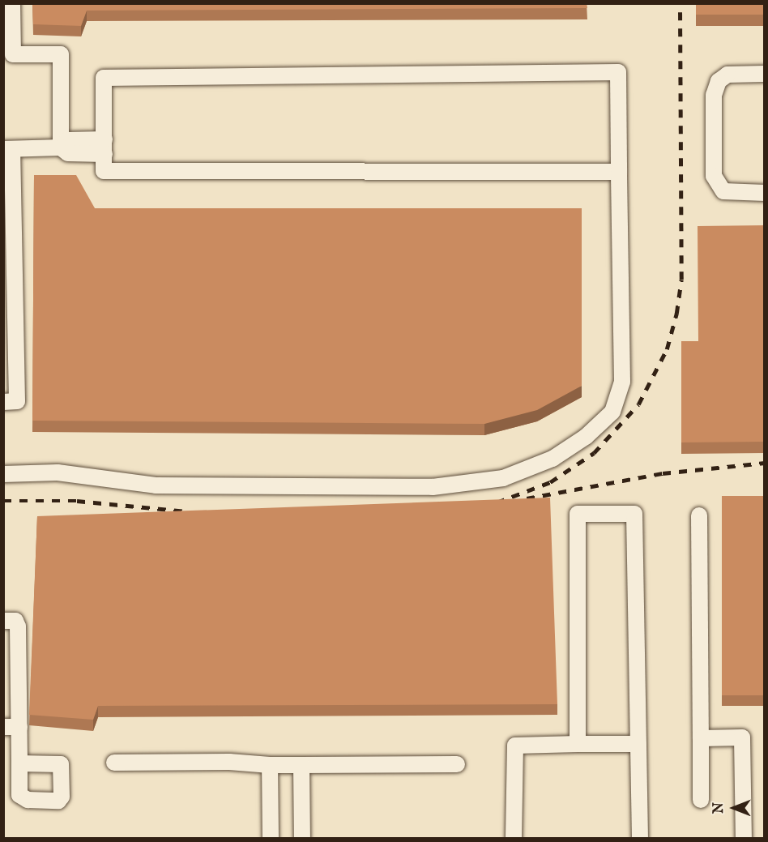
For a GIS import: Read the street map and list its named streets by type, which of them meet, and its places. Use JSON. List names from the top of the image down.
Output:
{
  "north": "left"
}
